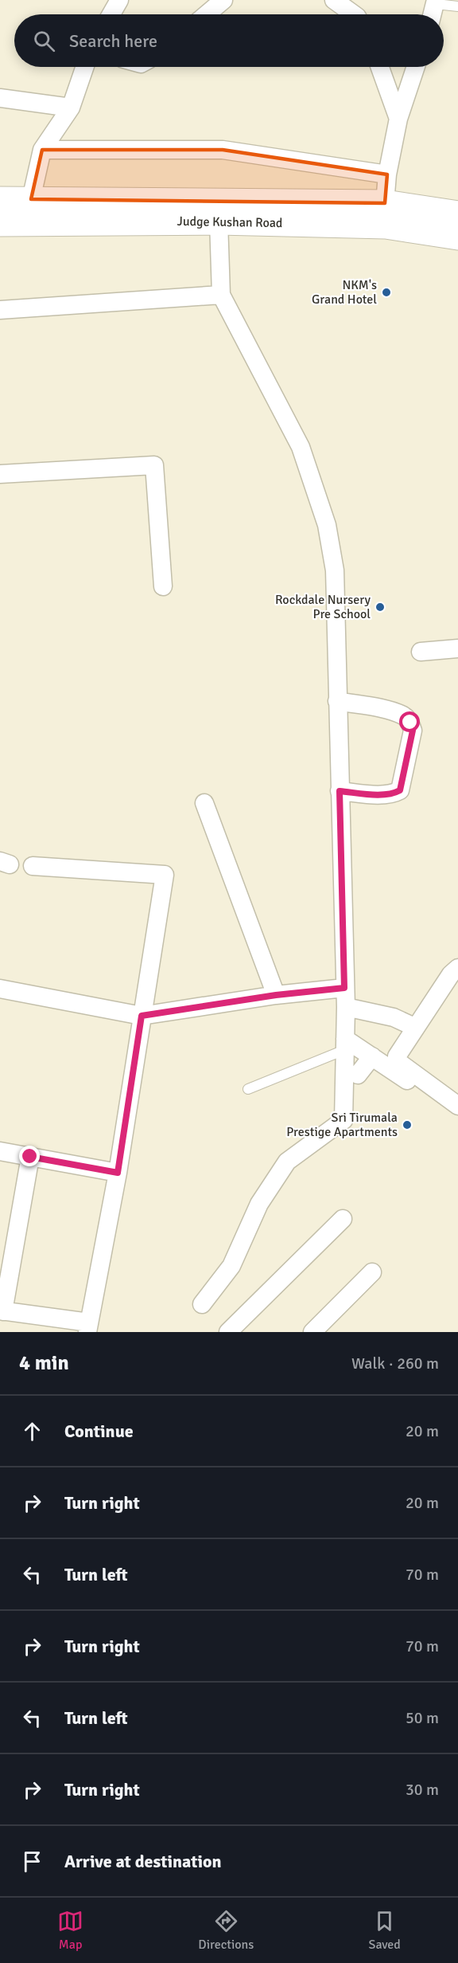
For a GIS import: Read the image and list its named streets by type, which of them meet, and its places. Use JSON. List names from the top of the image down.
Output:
{
  "streets": {
    "main road": ["Judge Kushan Road"]
  },
  "places": ["NKM's Grand Hotel", "Rockdale Nursery Pre School", "Sri Tirumala Prestige Apartments"],
  "page": {
    "search": "Search here",
    "heading": ["4 min", "Walk · 260 m"],
    "list": [
      ["Continue", "20 m"],
      ["Turn right", "20 m"],
      ["Turn left", "70 m"],
      ["Turn right", "70 m"],
      ["Turn left", "50 m"],
      ["Turn right", "30 m"],
      "Arrive at destination"
    ],
    "nav": ["Map", "Directions", "Saved"]
  }
}
